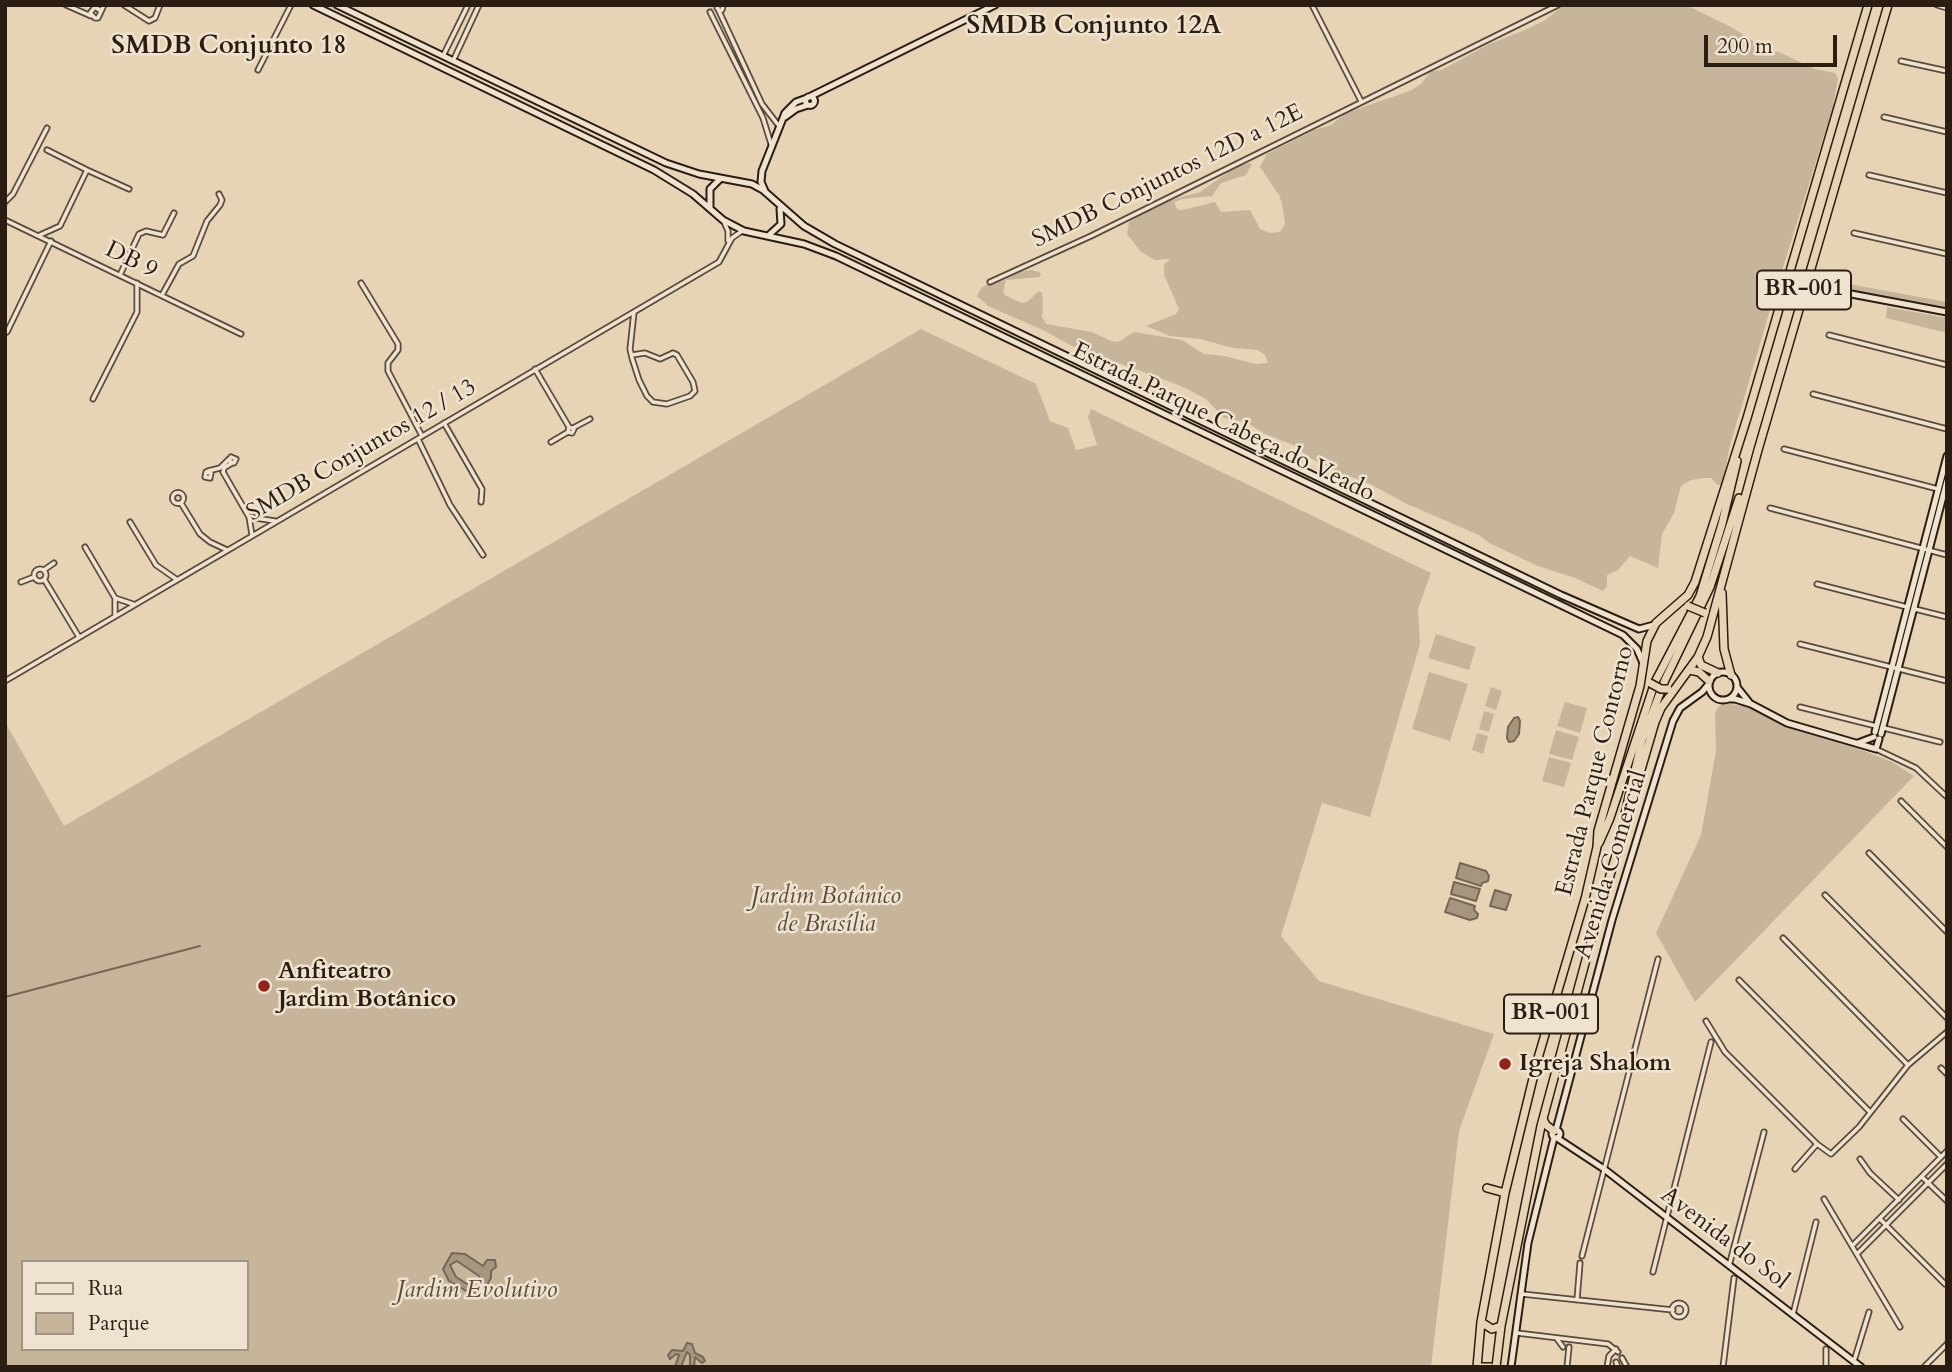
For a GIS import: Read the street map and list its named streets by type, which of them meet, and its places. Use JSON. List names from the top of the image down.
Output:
{
  "streets": {
    "highway": ["BR-001", "Estrada Parque Contorno"],
    "main road": ["Estrada Parque Cabeça do Veado", "Avenida Comercial", "Avenida do Sol"],
    "street": ["SMDB Conjuntos 12D a 12E", "DB 9", "SMDB Conjuntos 12 / 13"]
  },
  "crossings": [
    ["Estrada Parque Cabeça do Veado", "SMDB Conjuntos 12 / 13"],
    ["Estrada Parque Cabeça do Veado", "Estrada Parque Contorno"],
    ["Avenida Comercial", "Avenida do Sol"]
  ],
  "districts": ["SMDB Conjunto 12A", "SMDB Conjunto 18"],
  "parks": ["Jardim Botânico de Brasília", "Jardim Evolutivo"],
  "places": ["Anfiteatro Jardim Botânico", "Igreja Shalom"],
  "legend": ["Rua", "Parque"],
  "scale_bar": "200 m"
}
